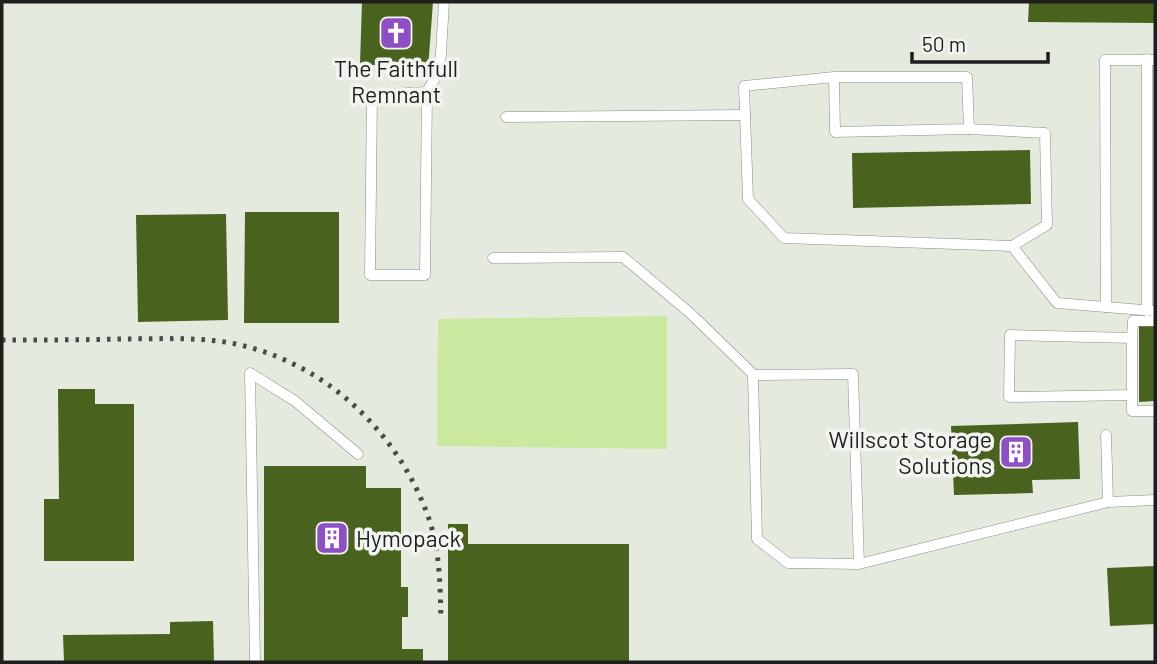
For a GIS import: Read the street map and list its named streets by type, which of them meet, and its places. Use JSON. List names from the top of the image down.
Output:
{
  "places": {
    "church": ["The Faithfull Remnant"],
    "building": ["Willscot Storage Solutions", "Hymopack"]
  },
  "scale_bar": "50 m"
}
